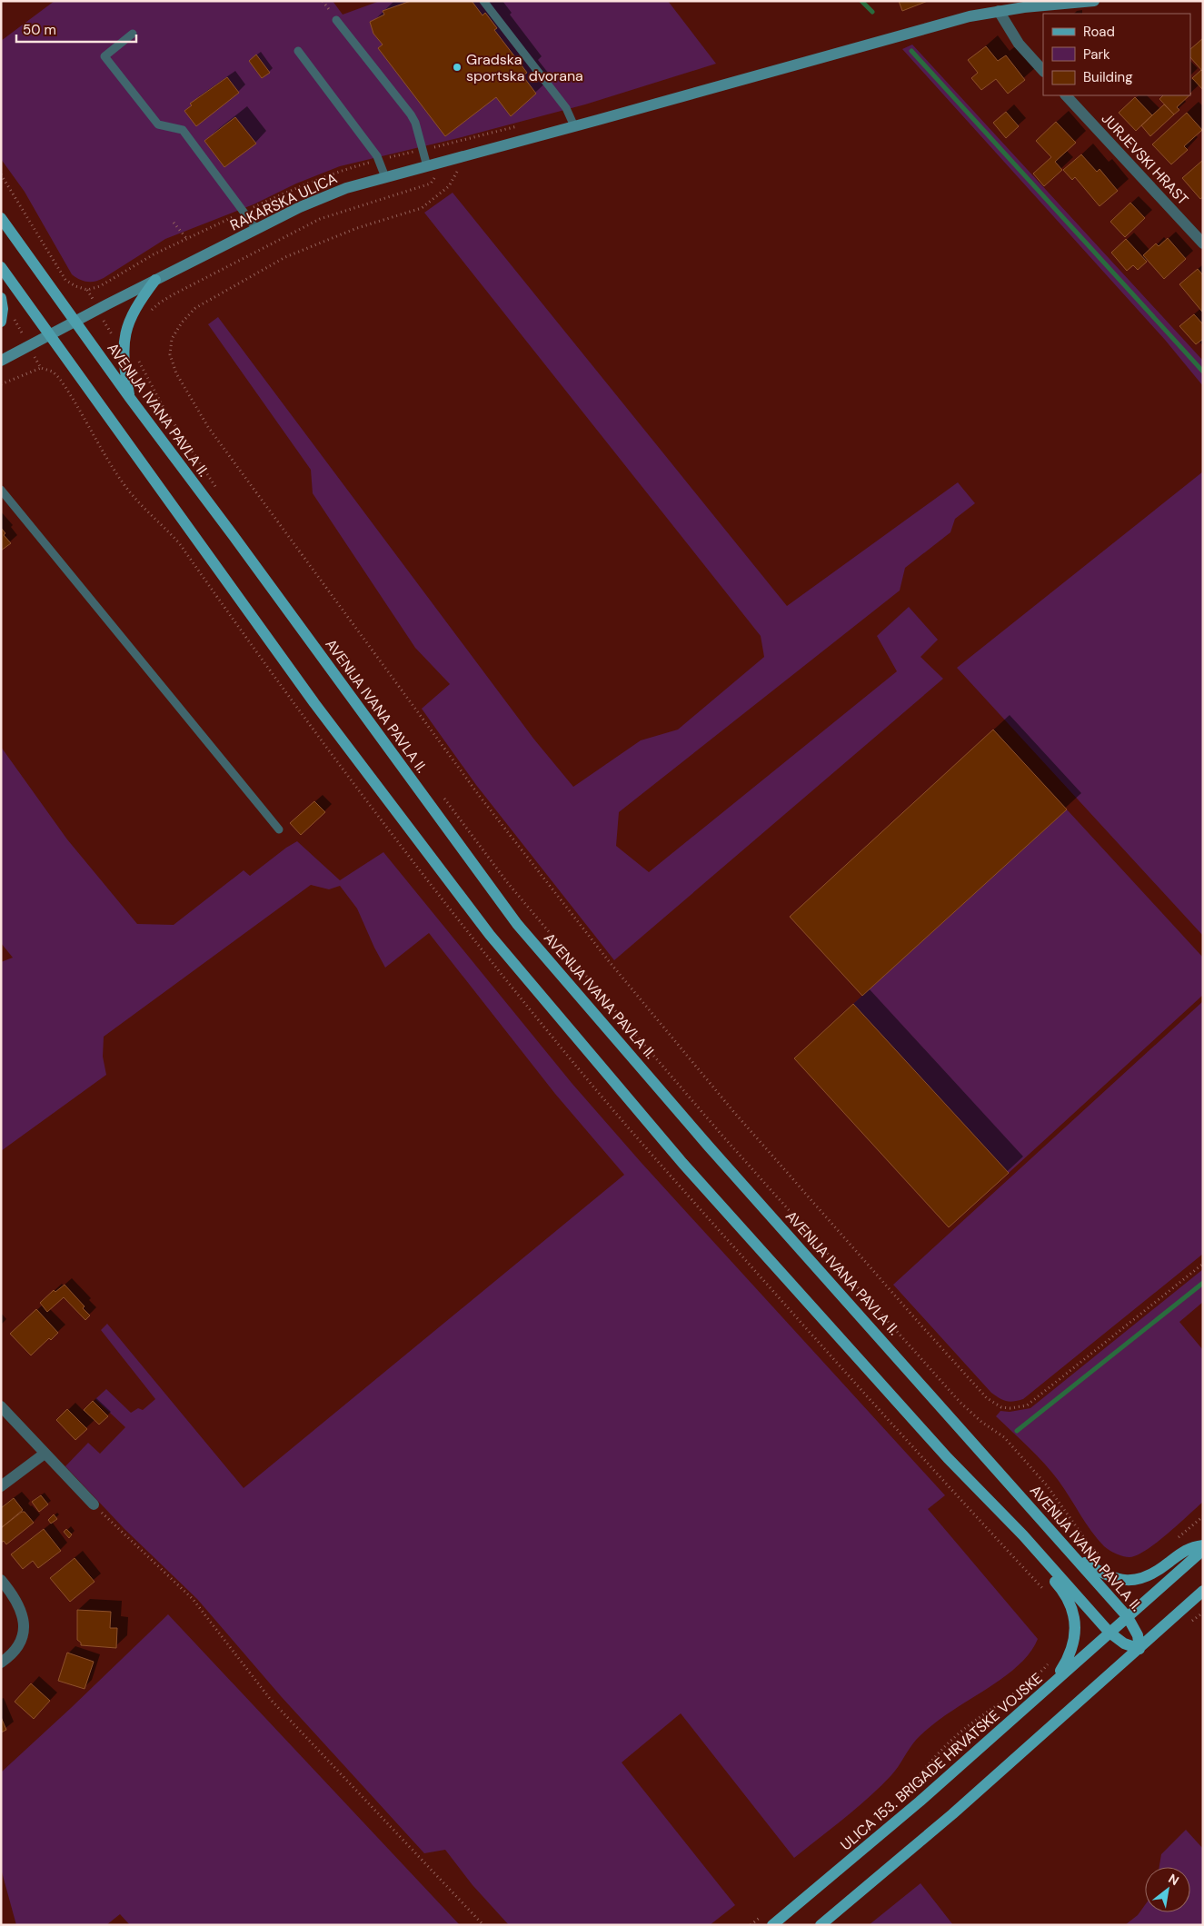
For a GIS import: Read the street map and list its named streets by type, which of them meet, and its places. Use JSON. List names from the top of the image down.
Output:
{
  "streets": {
    "main road": ["RAKARSKA ULICA", "AVENIJA IVANA PAVLA II.", "ULICA 153. BRIGADE HRVATSKE VOJSKE"],
    "street": ["JURJEVSKI HRAST"]
  },
  "crossings": [
    ["RAKARSKA ULICA", "AVENIJA IVANA PAVLA II."],
    ["AVENIJA IVANA PAVLA II.", "ULICA 153. BRIGADE HRVATSKE VOJSKE"]
  ],
  "places": ["Gradska sportska dvorana"],
  "legend": ["Road", "Park", "Building"],
  "scale_bar": "50 m",
  "north": "top right"
}
